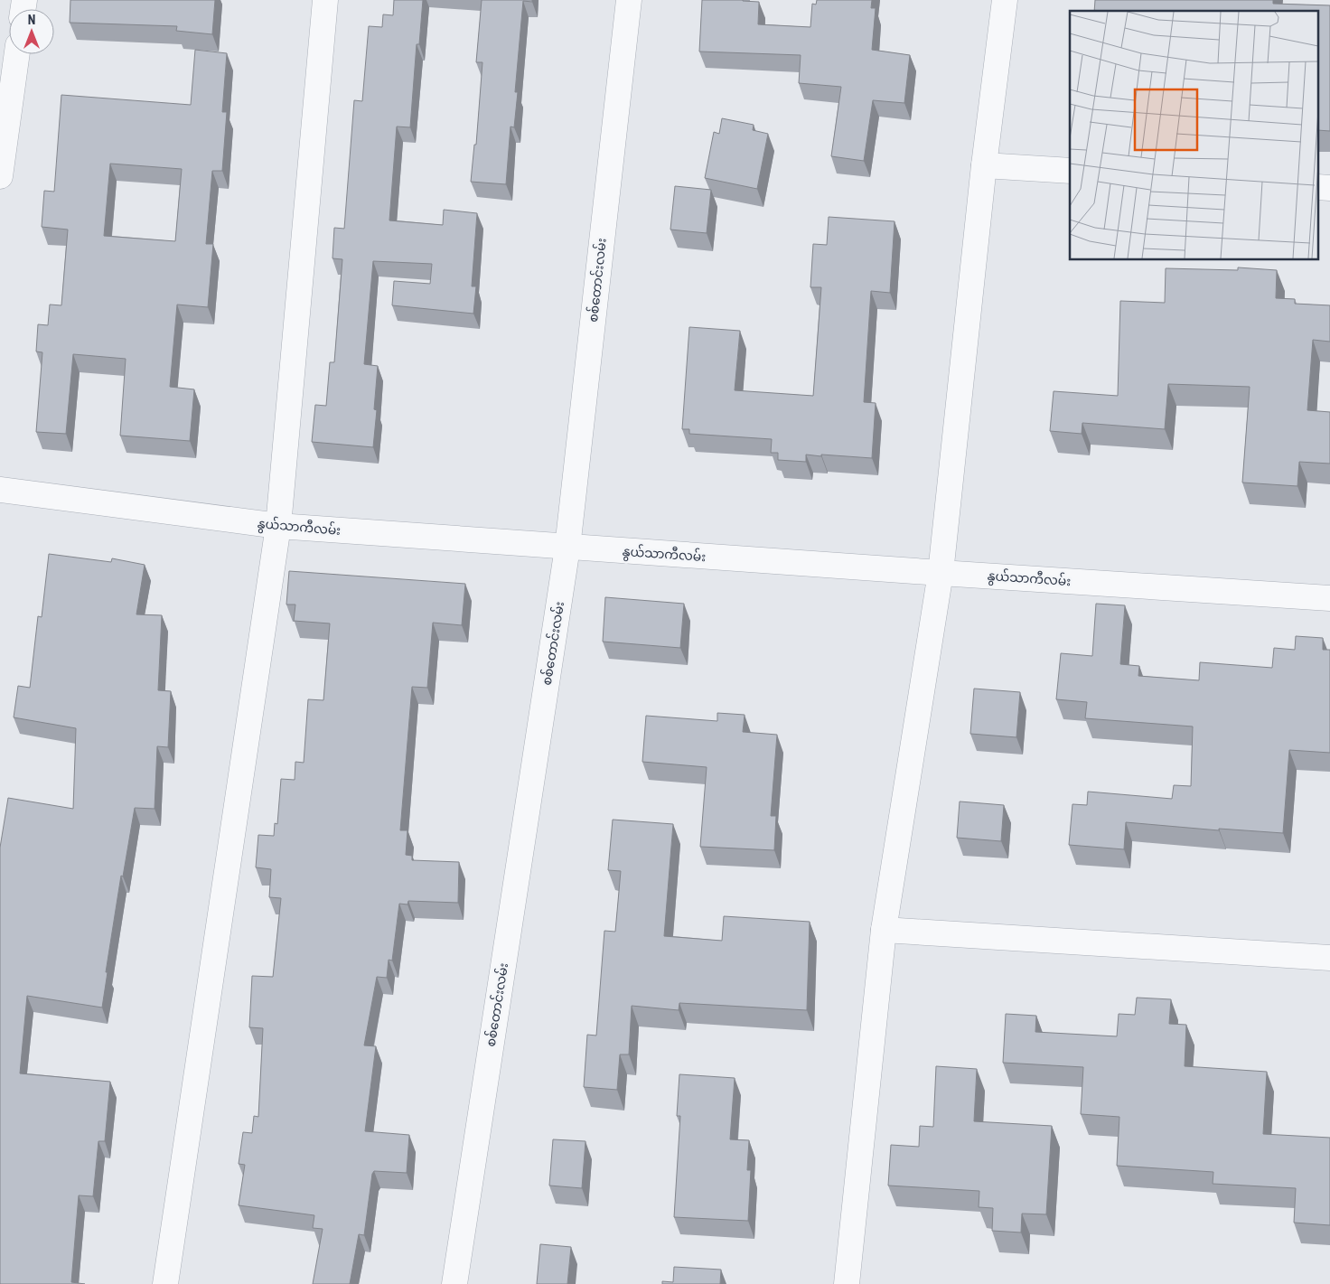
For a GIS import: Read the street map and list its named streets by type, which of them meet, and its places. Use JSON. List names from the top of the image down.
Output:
{
  "streets": {
    "street": ["စစ်တောင်းလမ်း", "နွယ်သာကီလမ်း"]
  },
  "crossings": [
    ["စစ်တောင်းလမ်း", "နွယ်သာကီလမ်း"]
  ],
  "north": "top"
}
